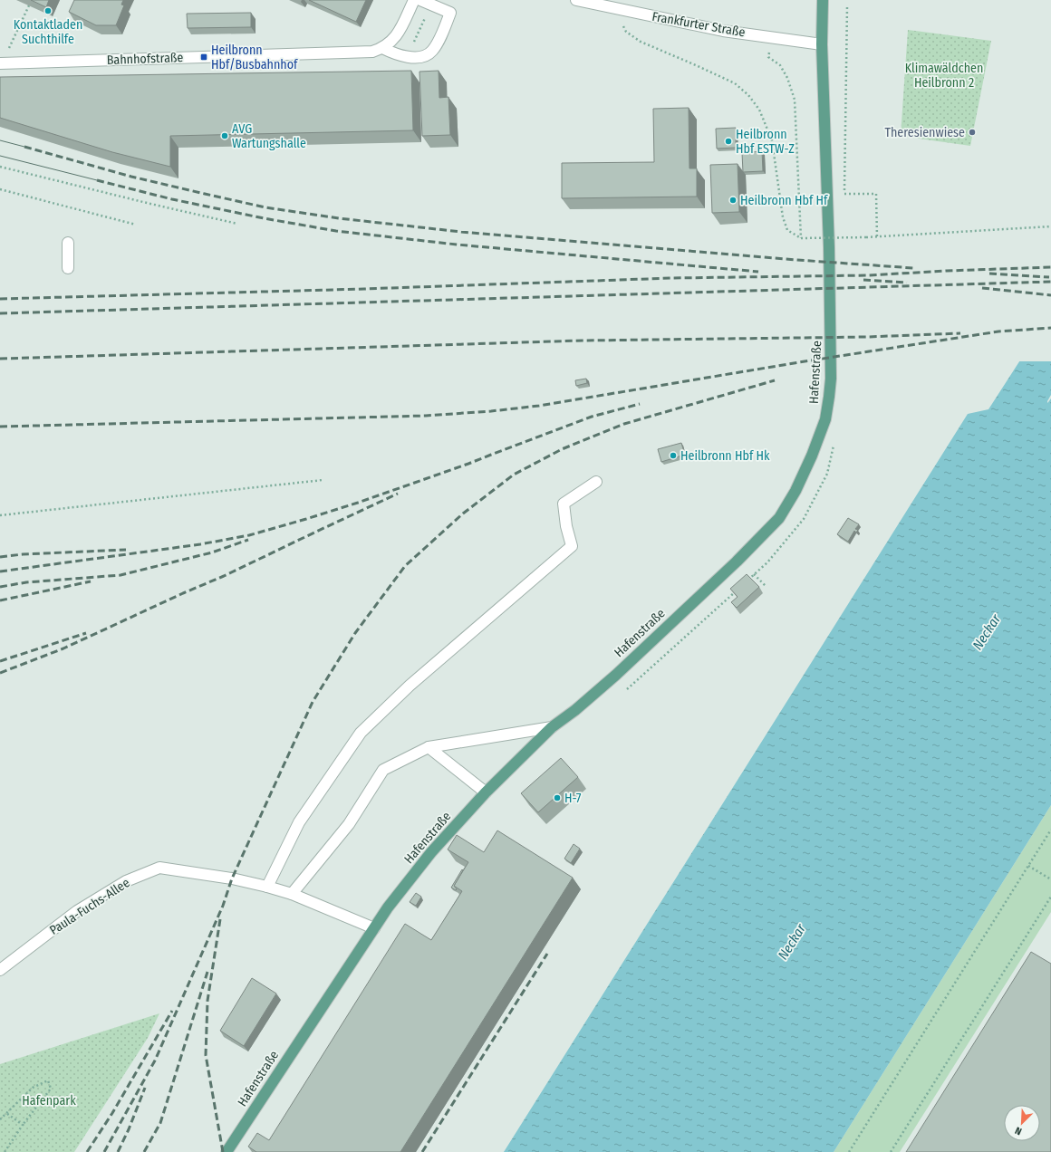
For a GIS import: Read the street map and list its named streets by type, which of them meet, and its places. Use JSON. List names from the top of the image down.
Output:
{
  "streets": {
    "main road": ["Hafenstraße"],
    "street": ["Frankfurter Straße", "Bahnhofstraße", "Paula-Fuchs-Allee"]
  },
  "crossings": [
    ["Frankfurter Straße", "Hafenstraße"],
    ["Hafenstraße", "Paula-Fuchs-Allee"]
  ],
  "water": ["Neckar"],
  "parks": ["Klimawäldchen Heilbronn 2", "Hafenpark"],
  "places": {
    "other": [
      "Kontaktladen Suchthilfe",
      "Theresienwiese",
      "AVG Wartungshalle",
      "Heilbronn Hbf ESTW-Z",
      "Heilbronn Hbf Hf",
      "Heilbronn Hbf Hk",
      "H-7"
    ],
    "transit": ["Heilbronn Hbf/Busbahnhof"]
  },
  "north": "bottom left"
}
